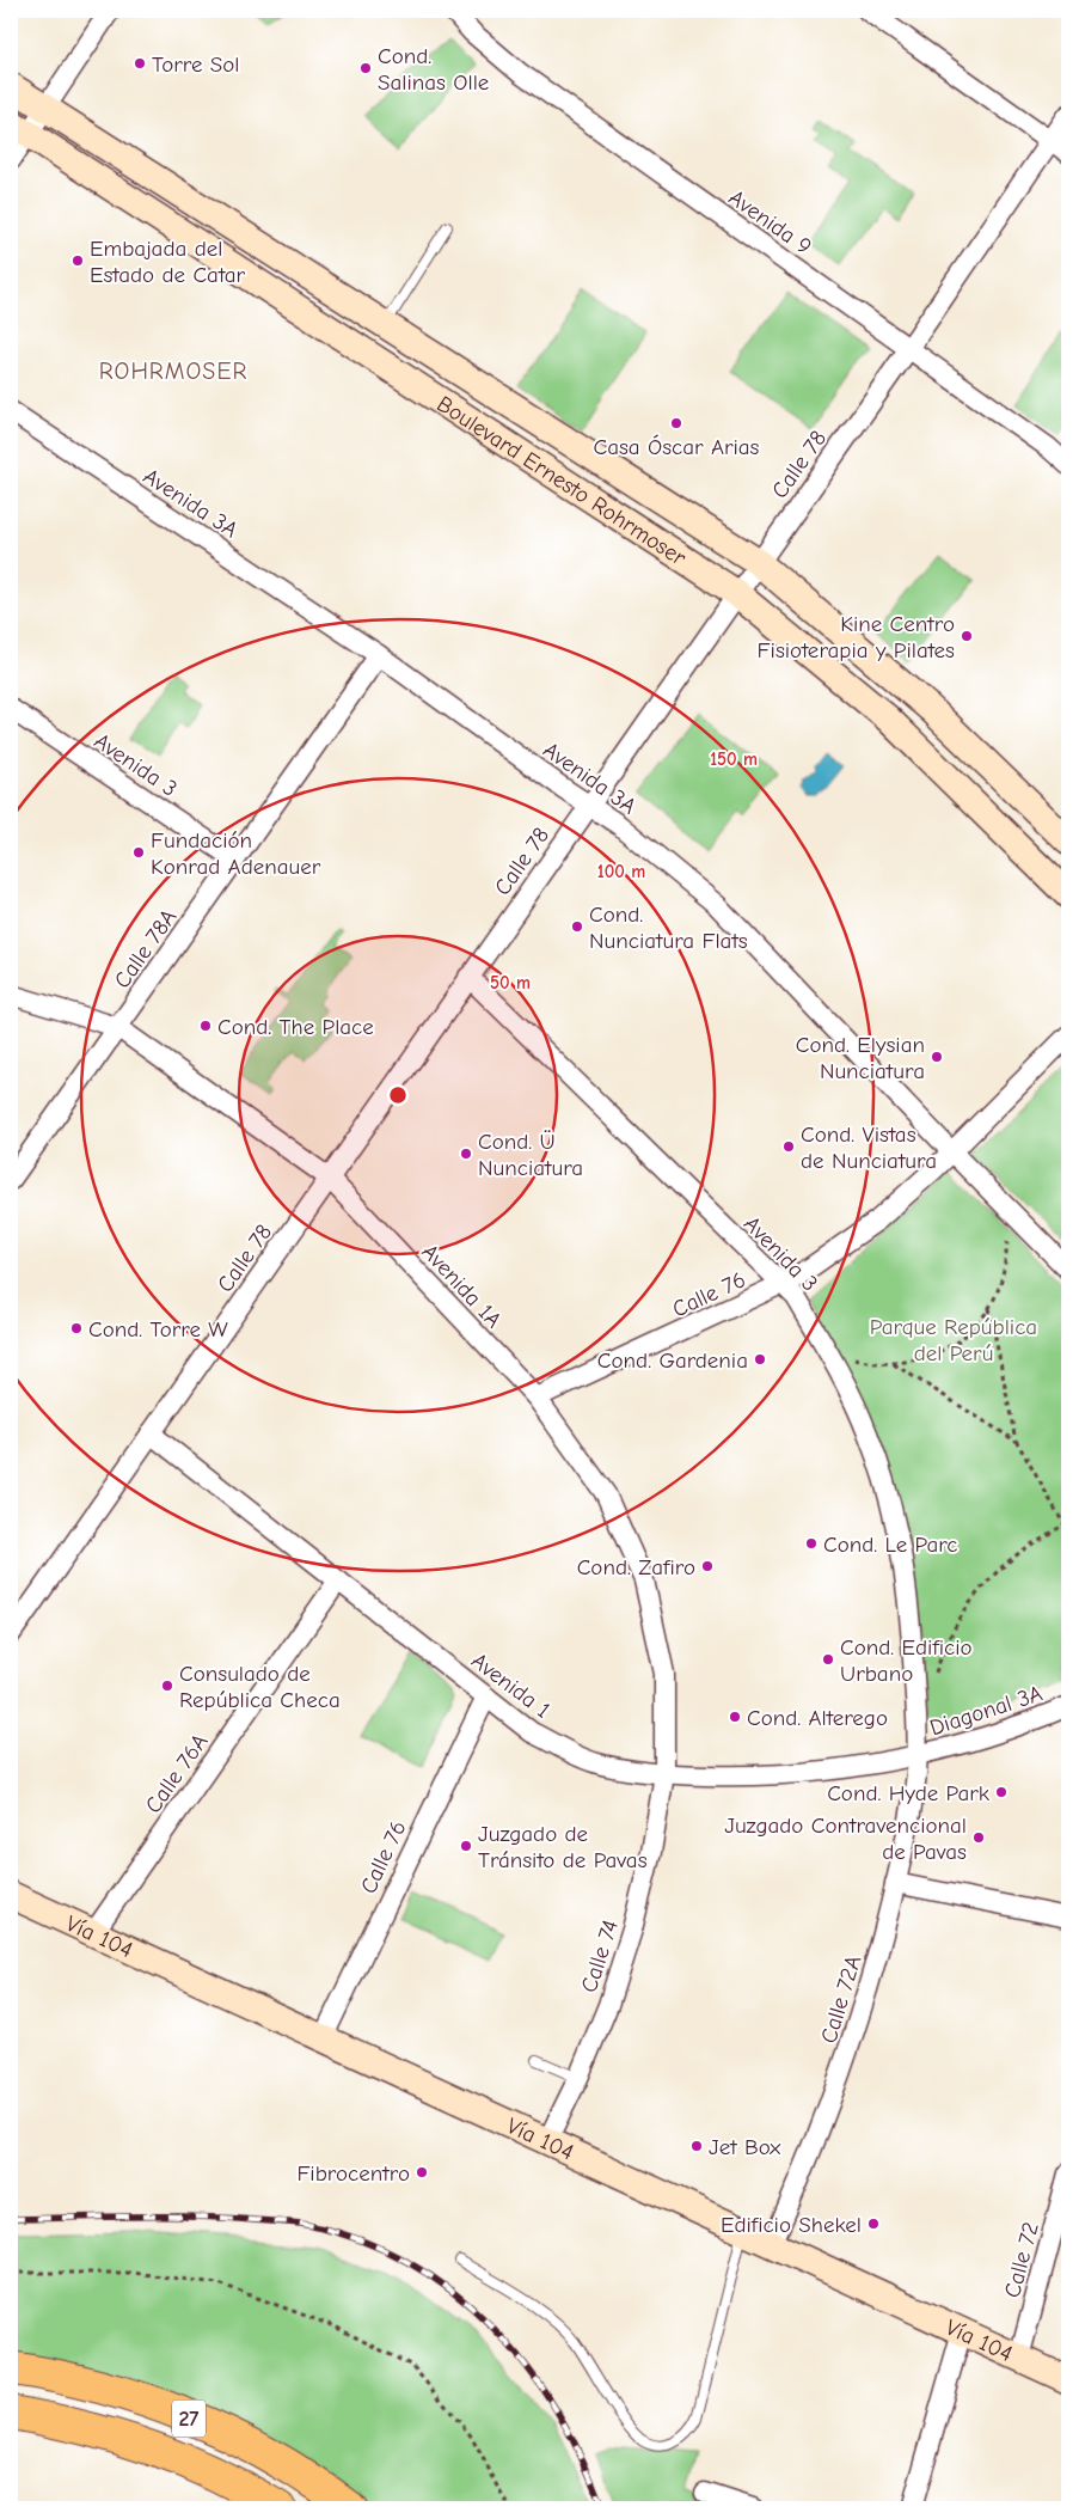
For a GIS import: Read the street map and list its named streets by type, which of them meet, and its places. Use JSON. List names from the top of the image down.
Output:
{
  "streets": {
    "highway": ["27"],
    "main road": ["Boulevard Ernesto Rohrmoser", "Vía 104"],
    "street": [
      "Avenida 9",
      "Calle 78",
      "Avenida 3A",
      "Avenida 3",
      "Calle 78A",
      "Avenida 1A",
      "Calle 76",
      "Avenida 1",
      "Diagonal 3A",
      "Calle 76A",
      "Calle 74",
      "Calle 72A",
      "Calle 72"
    ]
  },
  "crossings": [
    ["Avenida 9", "Calle 78"],
    ["Calle 78", "Boulevard Ernesto Rohrmoser"],
    ["Calle 78", "Avenida 3A"],
    ["Calle 78", "Avenida 3"],
    ["Calle 78", "Avenida 1A"],
    ["Calle 78", "Avenida 1"],
    ["Avenida 3A", "Calle 78A"],
    ["Avenida 3A", "Calle 76"],
    ["Avenida 3", "Calle 78A"],
    ["Avenida 3", "Calle 76"],
    ["Avenida 3", "Avenida 1"],
    ["Avenida 3", "Diagonal 3A"],
    ["Avenida 3", "Calle 72A"],
    ["Calle 78A", "Avenida 1A"],
    ["Avenida 1A", "Calle 76"],
    ["Avenida 1A", "Avenida 1"],
    ["Avenida 1A", "Calle 74"],
    ["Calle 76", "Avenida 1"],
    ["Calle 76", "Vía 104"],
    ["Avenida 1", "Diagonal 3A"],
    ["Avenida 1", "Calle 76A"],
    ["Avenida 1", "Calle 74"],
    ["Avenida 1", "Calle 72A"],
    ["Diagonal 3A", "Calle 72A"],
    ["Calle 76A", "Vía 104"],
    ["Vía 104", "Calle 74"],
    ["Vía 104", "Calle 72A"],
    ["Vía 104", "Calle 72"]
  ],
  "districts": ["ROHRMOSER"],
  "parks": ["Parque República del Perú"],
  "places": [
    "Torre Sol",
    "Cond. Salinas Olle",
    "Embajada del Estado de Catar",
    "Casa Óscar Arias",
    "Kine Centro Fisioterapia y Pilates",
    "Fundación Konrad Adenauer",
    "Cond. Nunciatura Flats",
    "Cond. The Place",
    "Cond. Elysian Nunciatura",
    "Cond. Vistas de Nunciatura",
    "Cond. Ü Nunciatura",
    "Cond. Torre W",
    "Cond. Gardenia",
    "Cond. Le Parc",
    "Cond. Zafiro",
    "Cond. Edificio Urbano",
    "Consulado de República Checa",
    "Cond. Alterego",
    "Cond. Hyde Park",
    "Juzgado Contravencional de Pavas",
    "Juzgado de Tránsito de Pavas",
    "Jet Box",
    "Fibrocentro",
    "Edificio Shekel"
  ],
  "rings": ["150 m", "100 m", "50 m"]
}
